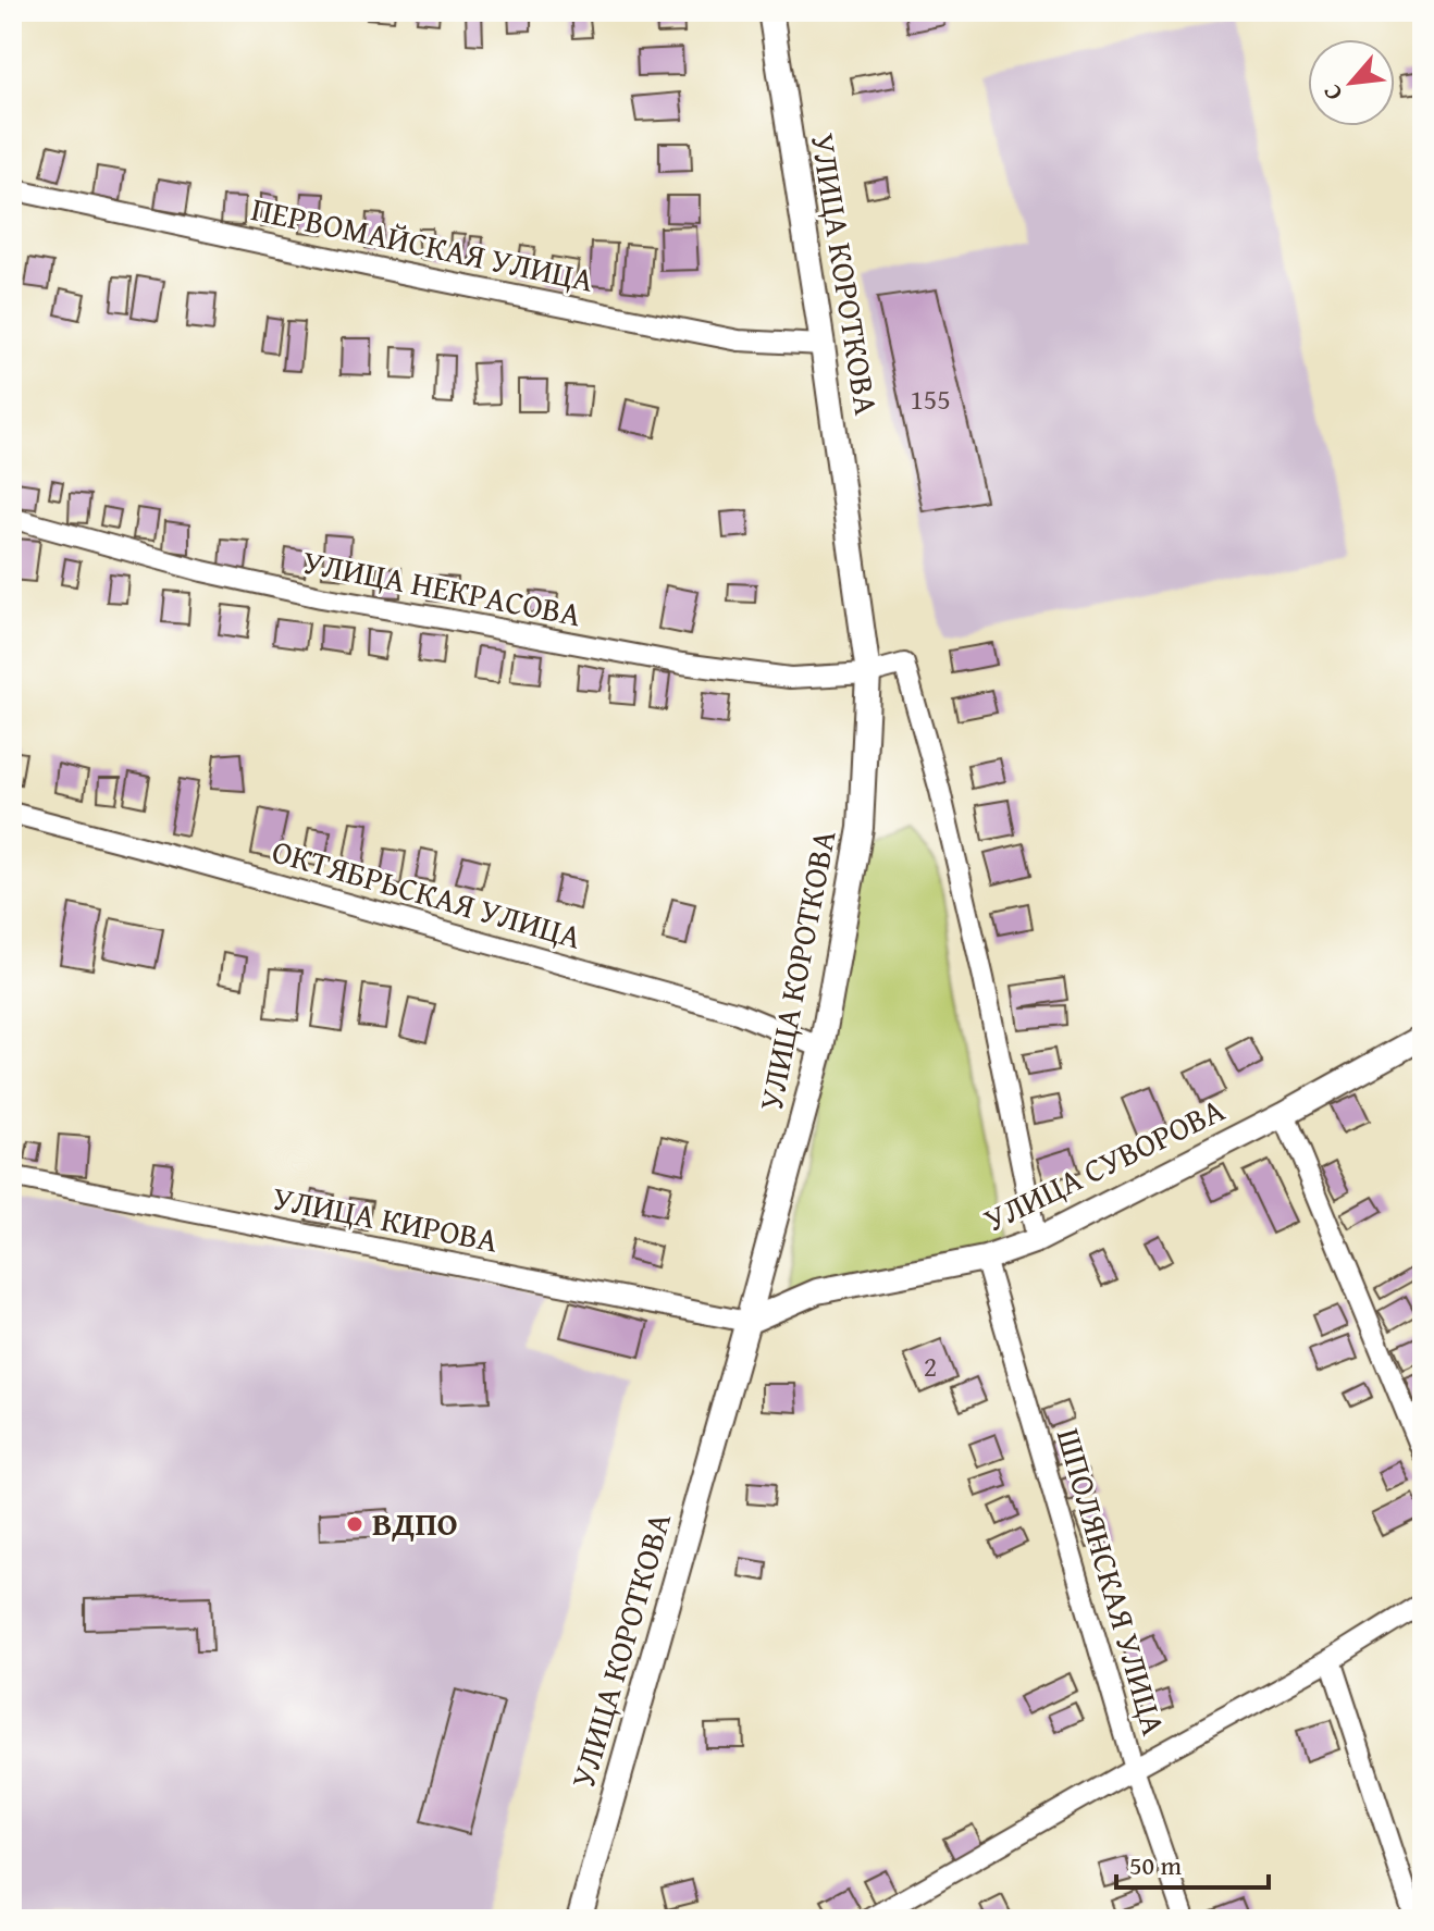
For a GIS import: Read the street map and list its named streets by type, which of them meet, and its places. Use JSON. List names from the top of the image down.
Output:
{
  "streets": {
    "street": [
      "ПЕРВОМАЙСКАЯ УЛИЦА",
      "УЛИЦА КОРОТКОВА",
      "УЛИЦА НЕКРАСОВА",
      "ОКТЯБРЬСКАЯ УЛИЦА",
      "УЛИЦА СУВОРОВА",
      "УЛИЦА КИРОВА",
      "ШПОЛЯНСКАЯ УЛИЦА"
    ]
  },
  "crossings": [
    ["ПЕРВОМАЙСКАЯ УЛИЦА", "УЛИЦА КОРОТКОВА"],
    ["УЛИЦА КОРОТКОВА", "УЛИЦА НЕКРАСОВА"],
    ["УЛИЦА КОРОТКОВА", "ОКТЯБРЬСКАЯ УЛИЦА"],
    ["УЛИЦА КОРОТКОВА", "УЛИЦА СУВОРОВА"],
    ["УЛИЦА КОРОТКОВА", "УЛИЦА КИРОВА"],
    ["УЛИЦА НЕКРАСОВА", "УЛИЦА СУВОРОВА"],
    ["УЛИЦА СУВОРОВА", "УЛИЦА КИРОВА"],
    ["УЛИЦА СУВОРОВА", "ШПОЛЯНСКАЯ УЛИЦА"]
  ],
  "places": ["ВДПО"],
  "house_numbers": ["155", "2"],
  "scale_bar": "50 m",
  "north": "bottom left"
}
